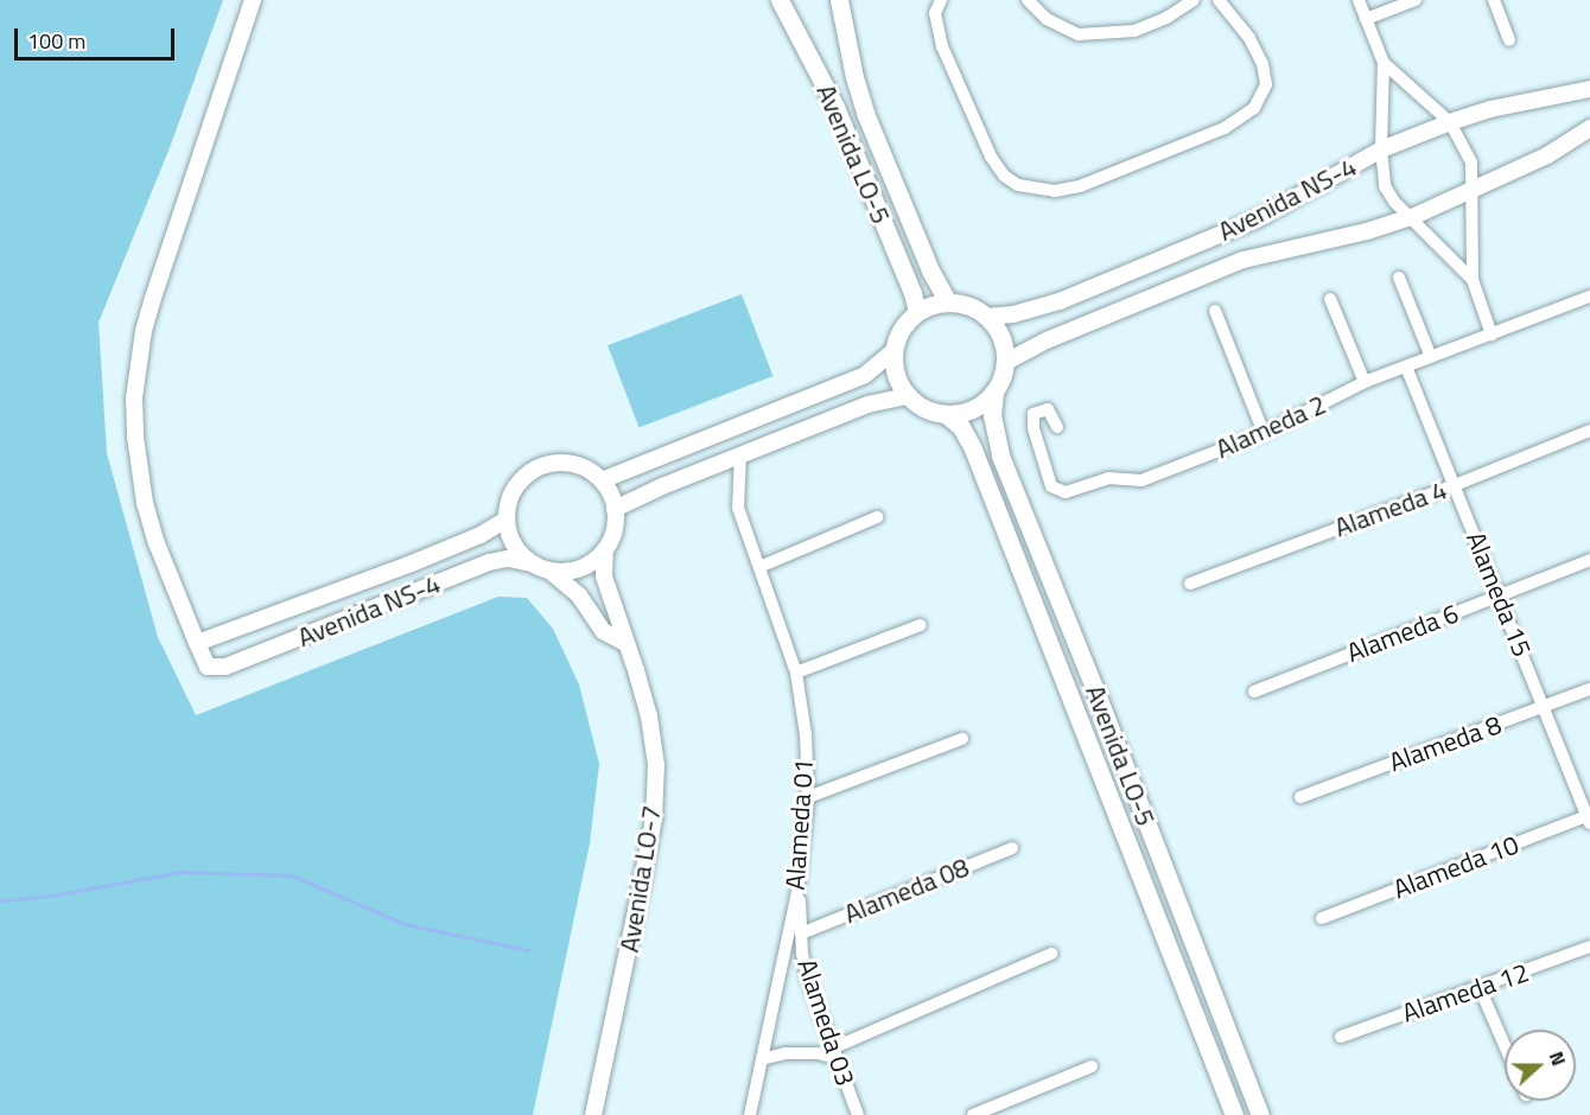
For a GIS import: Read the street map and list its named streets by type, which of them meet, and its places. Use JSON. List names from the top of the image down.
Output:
{
  "streets": {
    "main road": ["Avenida LO-5"],
    "street": [
      "Avenida NS-4",
      "Alameda 2",
      "Alameda 4",
      "Alameda 15",
      "Alameda 6",
      "Alameda 8",
      "Alameda 01",
      "Alameda 10",
      "Avenida LO-7",
      "Alameda 08",
      "Alameda 12",
      "Alameda 03"
    ]
  },
  "crossings": [
    ["Avenida LO-5", "Avenida NS-4"],
    ["Avenida NS-4", "Avenida LO-7"],
    ["Alameda 2", "Alameda 15"],
    ["Alameda 4", "Alameda 15"],
    ["Alameda 15", "Alameda 6"],
    ["Alameda 15", "Alameda 8"],
    ["Alameda 15", "Alameda 10"],
    ["Alameda 01", "Alameda 03"],
    ["Alameda 08", "Alameda 03"]
  ],
  "scale_bar": "100 m",
  "north": "right"
}
